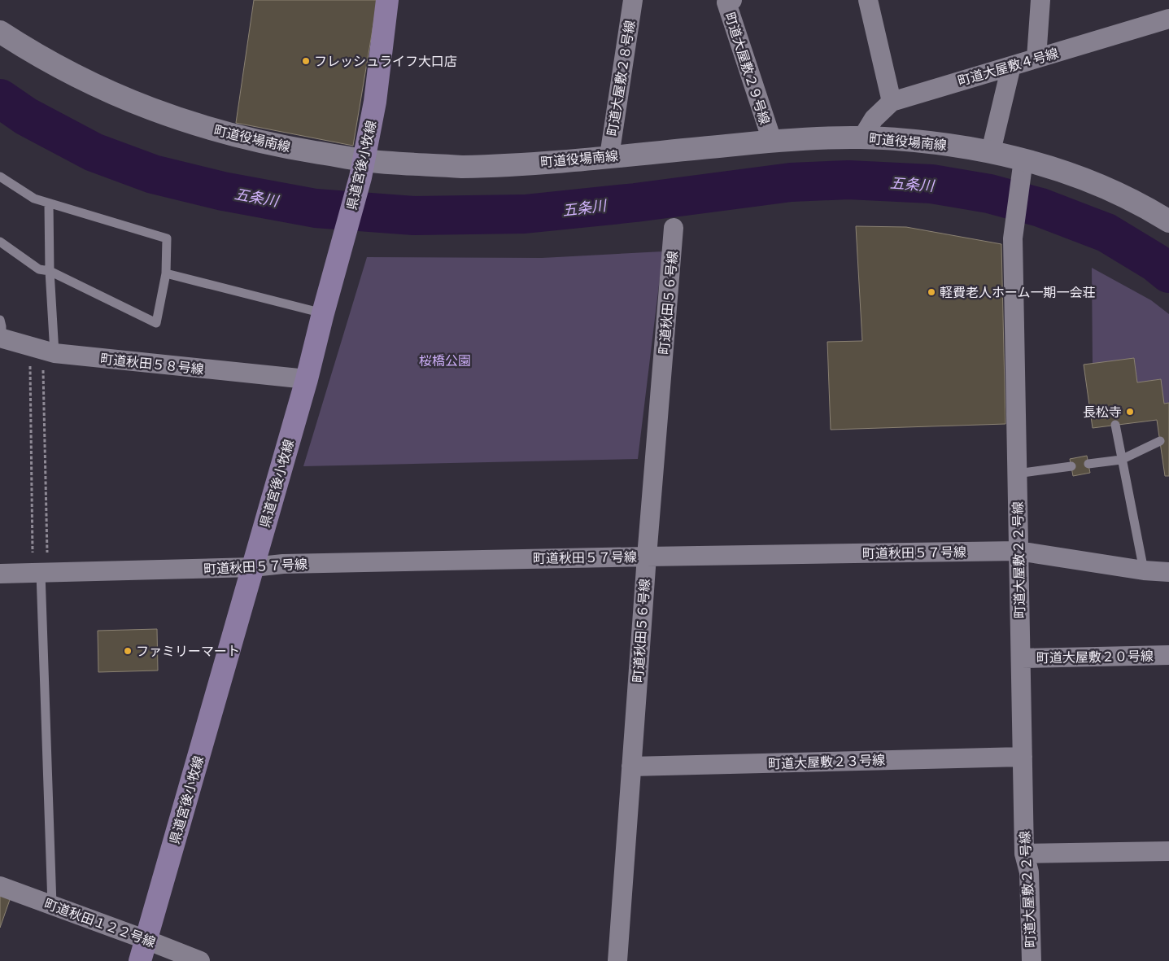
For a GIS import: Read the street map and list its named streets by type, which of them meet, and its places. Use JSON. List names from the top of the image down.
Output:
{
  "streets": {
    "main road": ["県道宮後小牧線"],
    "street": [
      "町道大屋敷４号線",
      "町道大屋敷２９号線",
      "町道大屋敷２８号線",
      "町道役場南線",
      "町道秋田５６号線",
      "町道秋田５８号線",
      "町道秋田５７号線",
      "町道大屋敷２２号線",
      "町道大屋敷２０号線",
      "町道大屋敷２３号線",
      "町道秋田１２２号線"
    ]
  },
  "crossings": [
    ["町道大屋敷４号線", "町道役場南線"],
    ["町道大屋敷２９号線", "町道役場南線"],
    ["町道大屋敷２８号線", "町道役場南線"],
    ["町道役場南線", "県道宮後小牧線"],
    ["町道役場南線", "町道大屋敷２２号線"],
    ["県道宮後小牧線", "町道秋田５８号線"],
    ["県道宮後小牧線", "町道秋田５７号線"],
    ["県道宮後小牧線", "町道秋田１２２号線"],
    ["町道秋田５６号線", "町道秋田５７号線"],
    ["町道秋田５６号線", "町道大屋敷２３号線"],
    ["町道秋田５７号線", "町道大屋敷２２号線"],
    ["町道大屋敷２２号線", "町道大屋敷２０号線"],
    ["町道大屋敷２２号線", "町道大屋敷２３号線"]
  ],
  "water": ["五条川"],
  "parks": ["桜橋公園"],
  "places": [
    "フレッシュライフ大口店",
    "軽費老人ホーム一期一会荘",
    "長松寺",
    "ファミリーマート"
  ]
}
